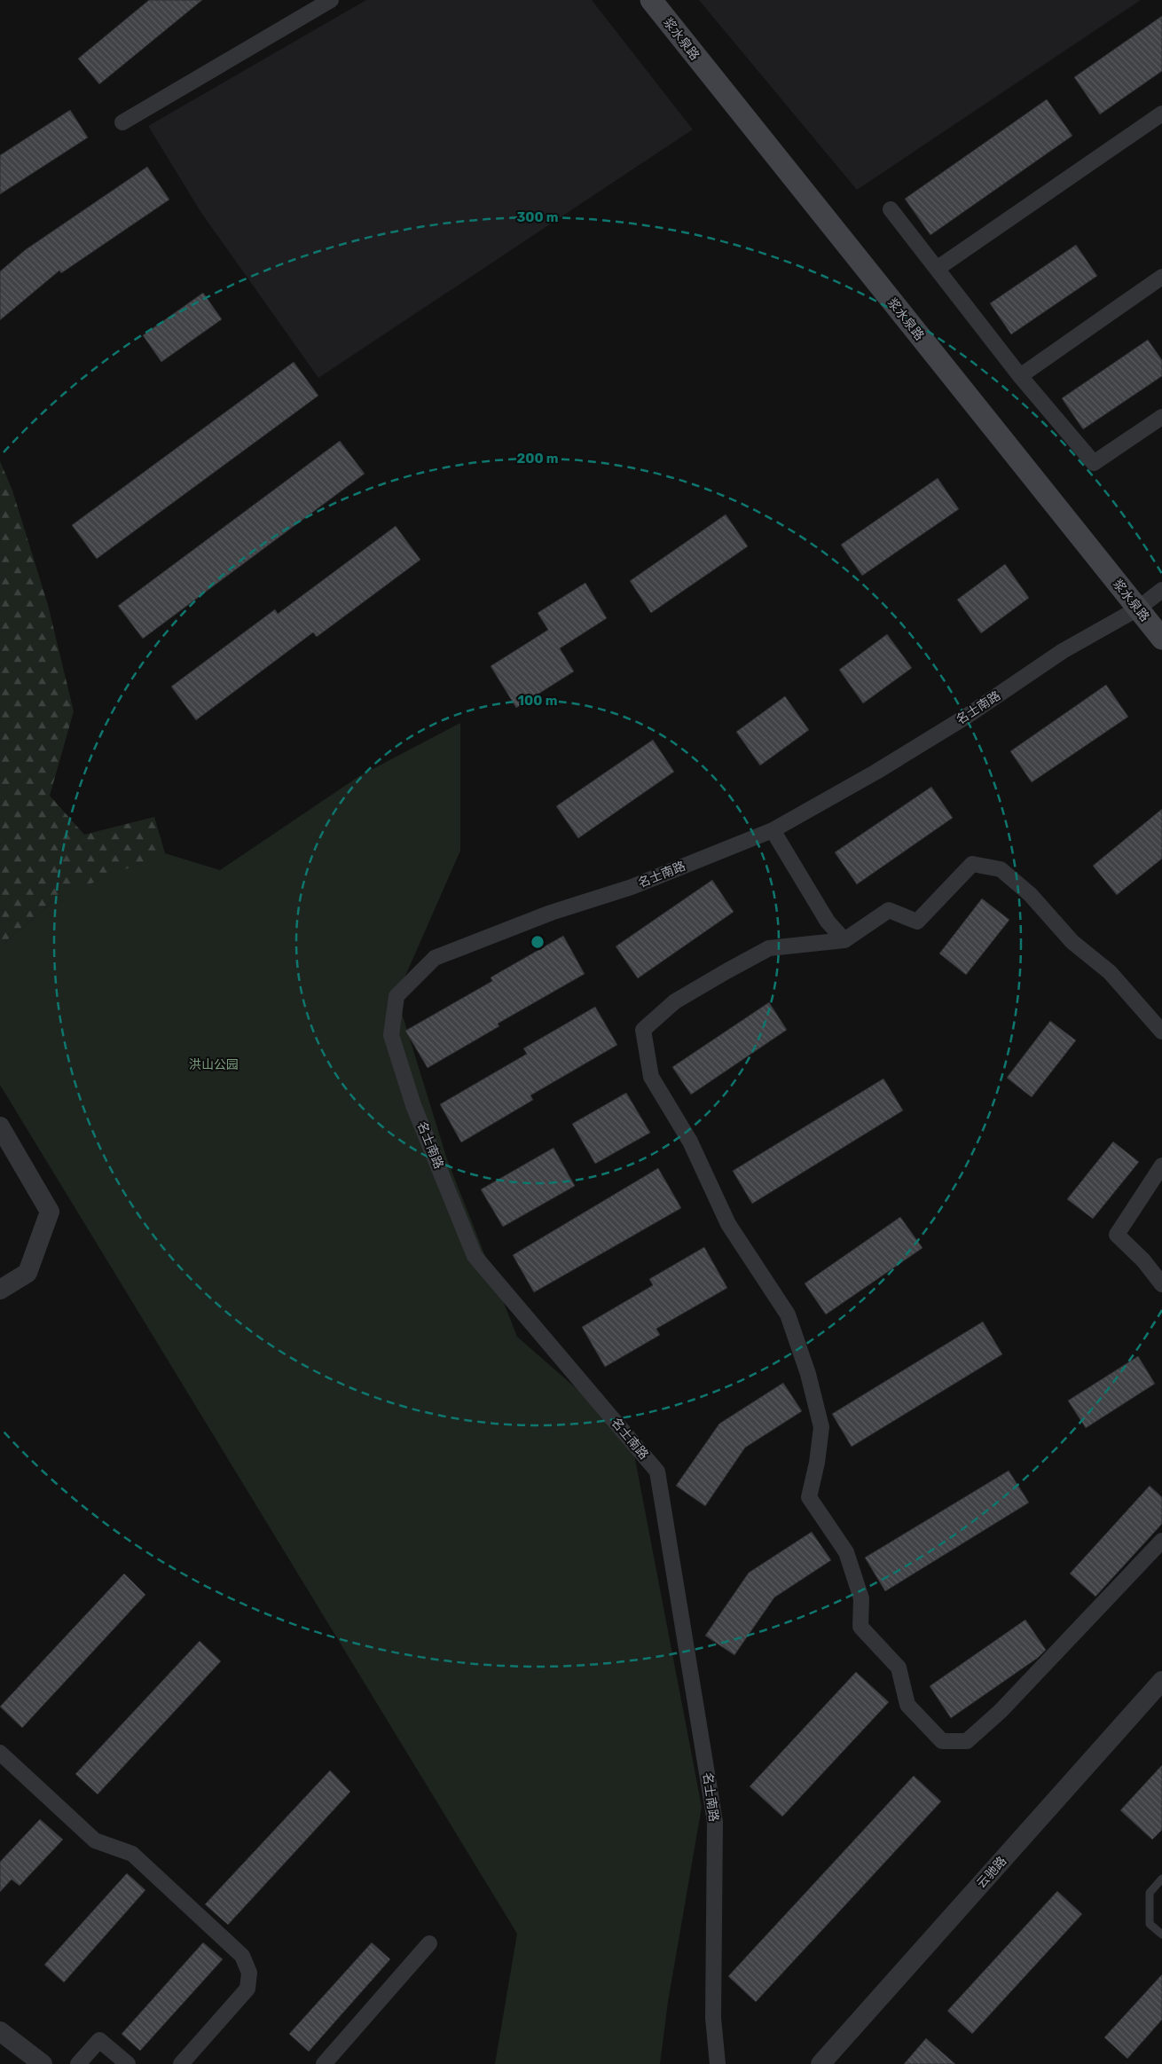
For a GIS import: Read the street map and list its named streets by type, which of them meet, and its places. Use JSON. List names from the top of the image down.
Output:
{
  "streets": {
    "main road": ["浆水泉路"],
    "street": ["名士南路", "云驰路"]
  },
  "crossings": [
    ["浆水泉路", "名士南路"]
  ],
  "parks": ["洪山公园"],
  "rings": ["300 m", "200 m", "100 m"]
}
